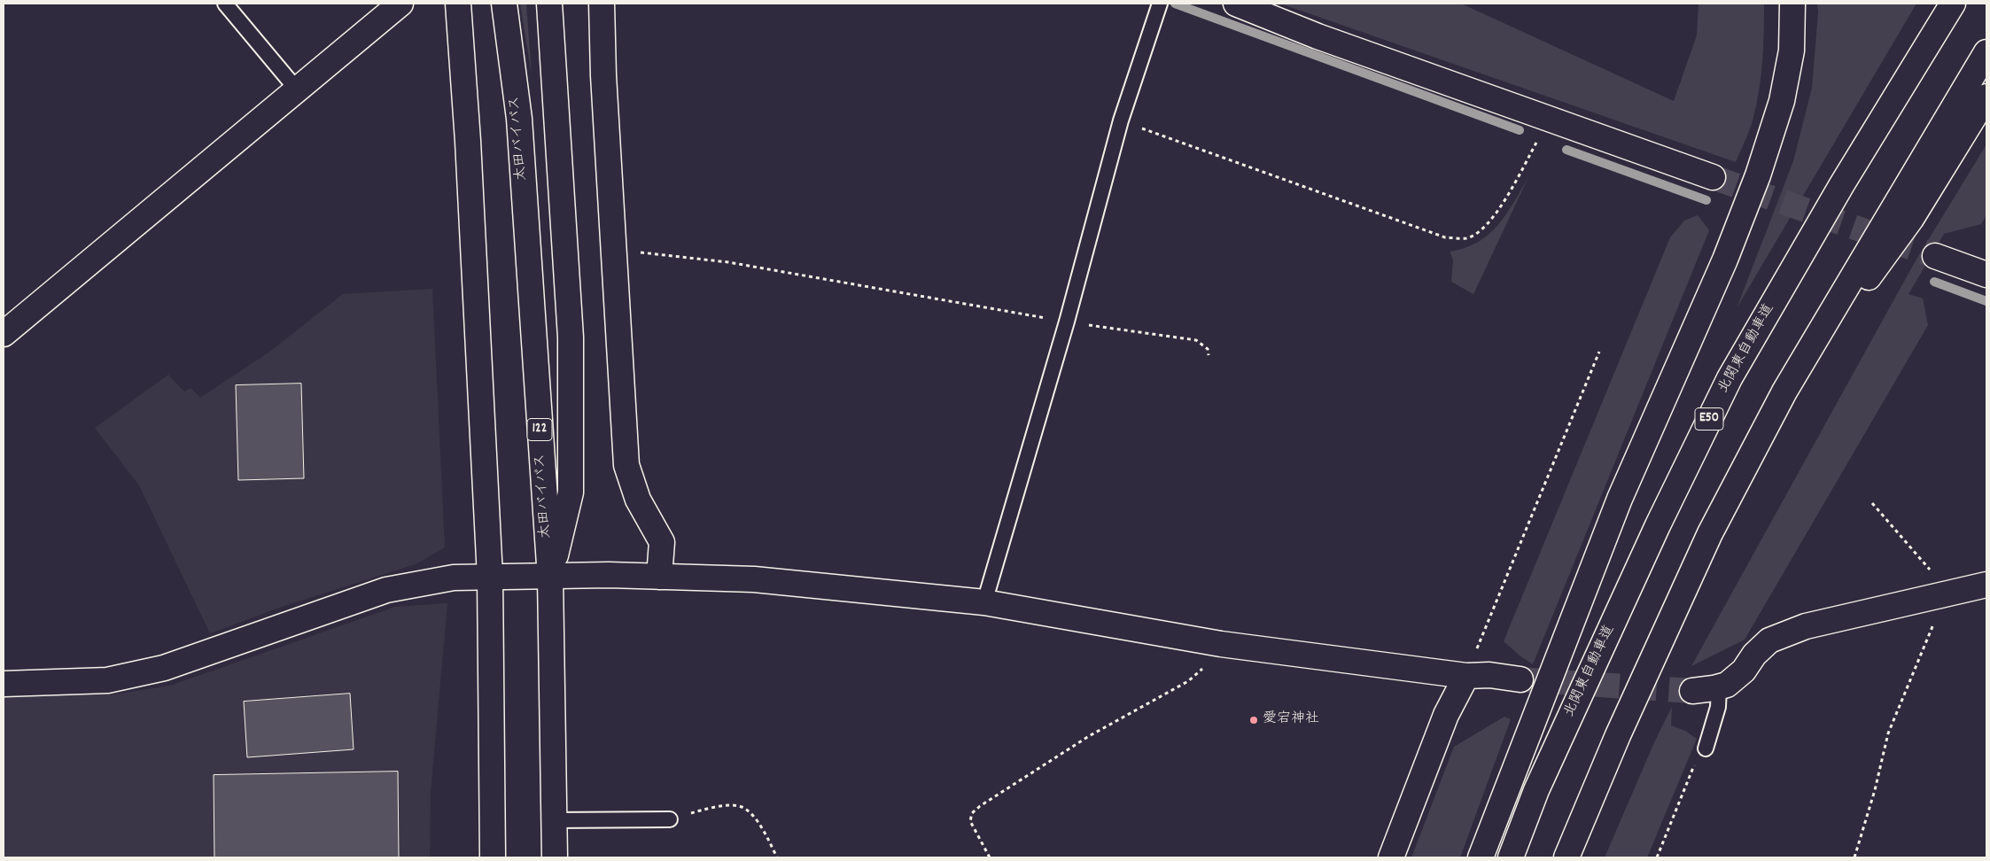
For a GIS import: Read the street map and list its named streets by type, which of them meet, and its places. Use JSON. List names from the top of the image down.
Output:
{
  "streets": {
    "main road": [
      "太田バイパス",
      "北関東自動車道",
      "E50",
      "122"
    ]
  },
  "places": ["愛宕神社"]
}
